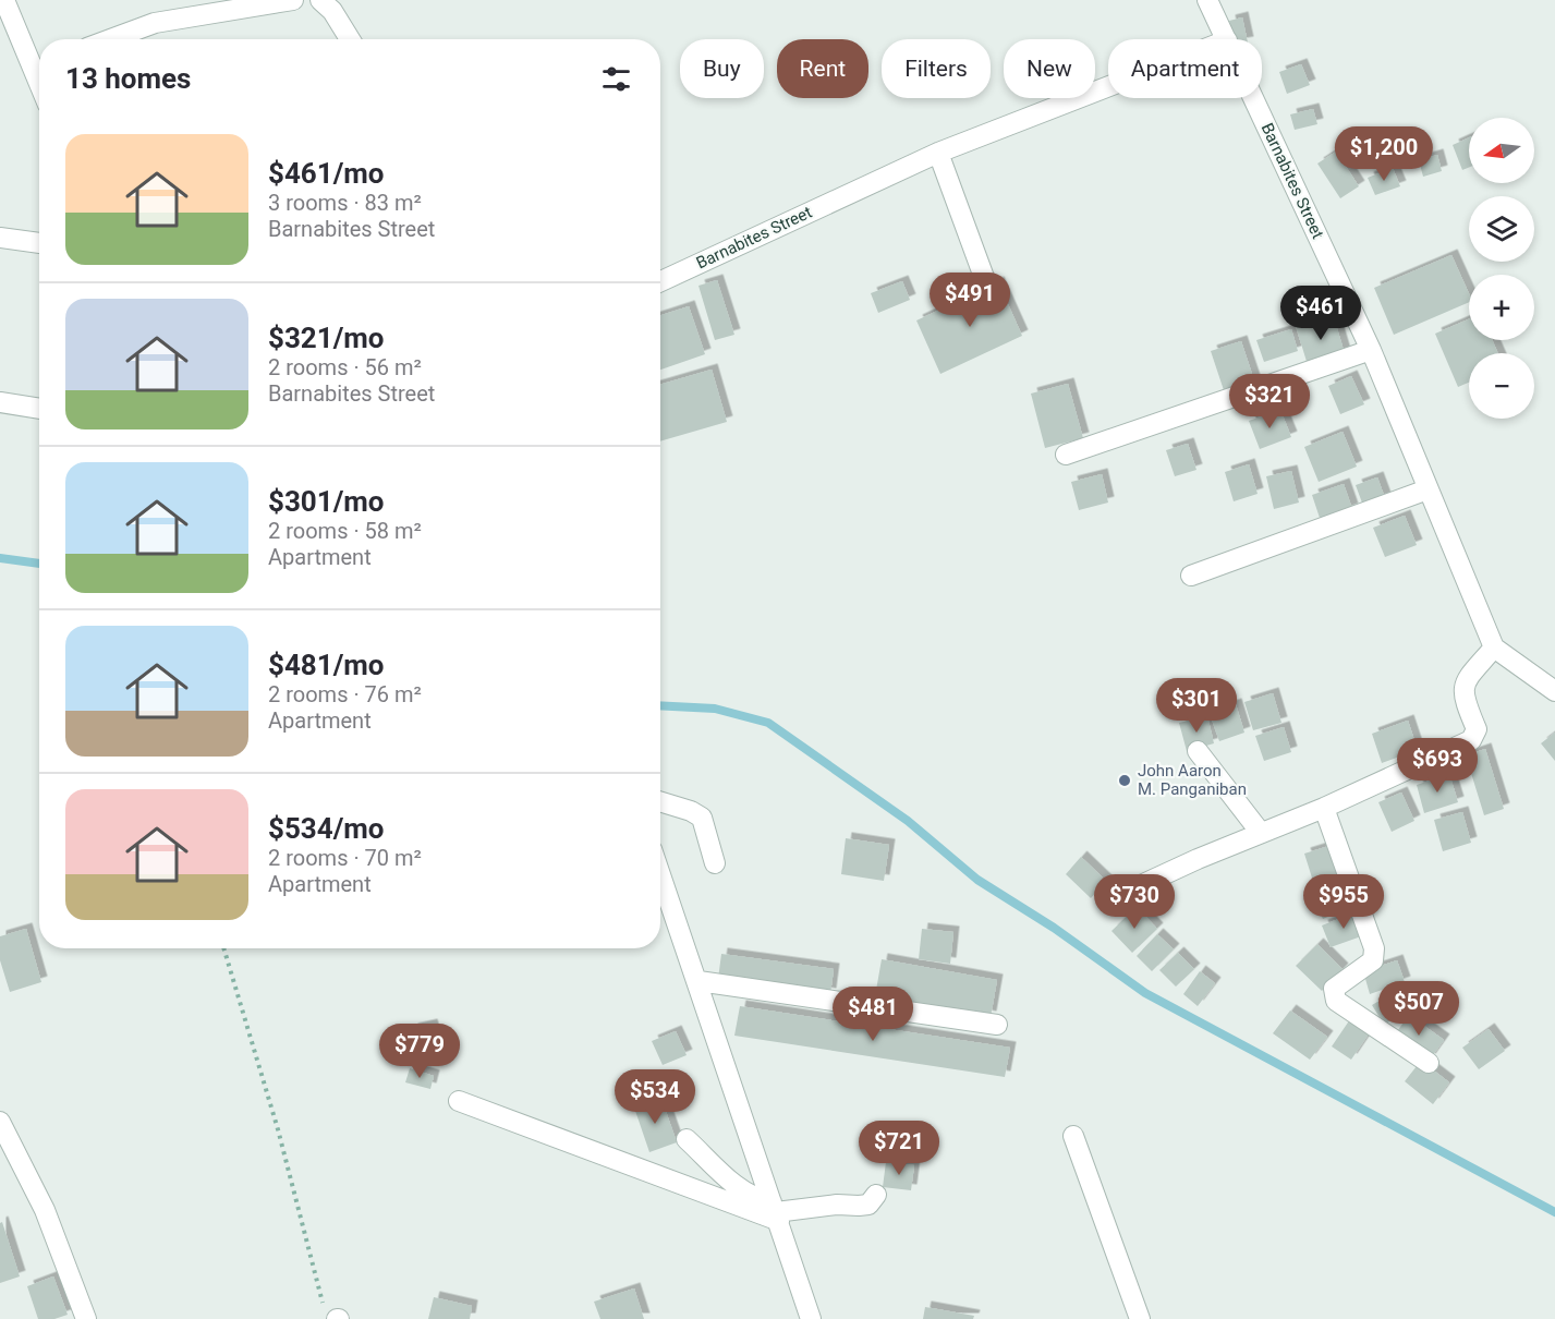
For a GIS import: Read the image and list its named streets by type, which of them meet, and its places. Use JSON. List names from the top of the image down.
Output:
{
  "streets": {
    "street": ["Barnabites Street"]
  },
  "places": ["John Aaron M. Panganiban"],
  "north": "left",
  "page": {
    "chip": [
      "Buy",
      "Rent",
      "Filters",
      "New",
      "Apartment"
    ],
    "heading": "13 homes",
    "map_buttons": ["+", "−"],
    "list": [
      {
        "name": "$461/mo",
        "note": "3 rooms · 83 m² · Barnabites Street"
      },
      {
        "name": "$321/mo",
        "note": "2 rooms · 56 m² · Barnabites Street"
      },
      {
        "name": "$301/mo",
        "note": "2 rooms · 58 m² · Apartment"
      },
      {
        "name": "$481/mo",
        "note": "2 rooms · 76 m² · Apartment"
      },
      {
        "name": "$534/mo",
        "note": "2 rooms · 70 m² · Apartment"
      }
    ],
    "price": [
      "$1,200",
      "$491",
      "$461",
      "$321",
      "$301",
      "$693",
      "$730",
      "$955",
      "$507",
      "$481",
      "$779",
      "$534",
      "$721"
    ]
  }
}
